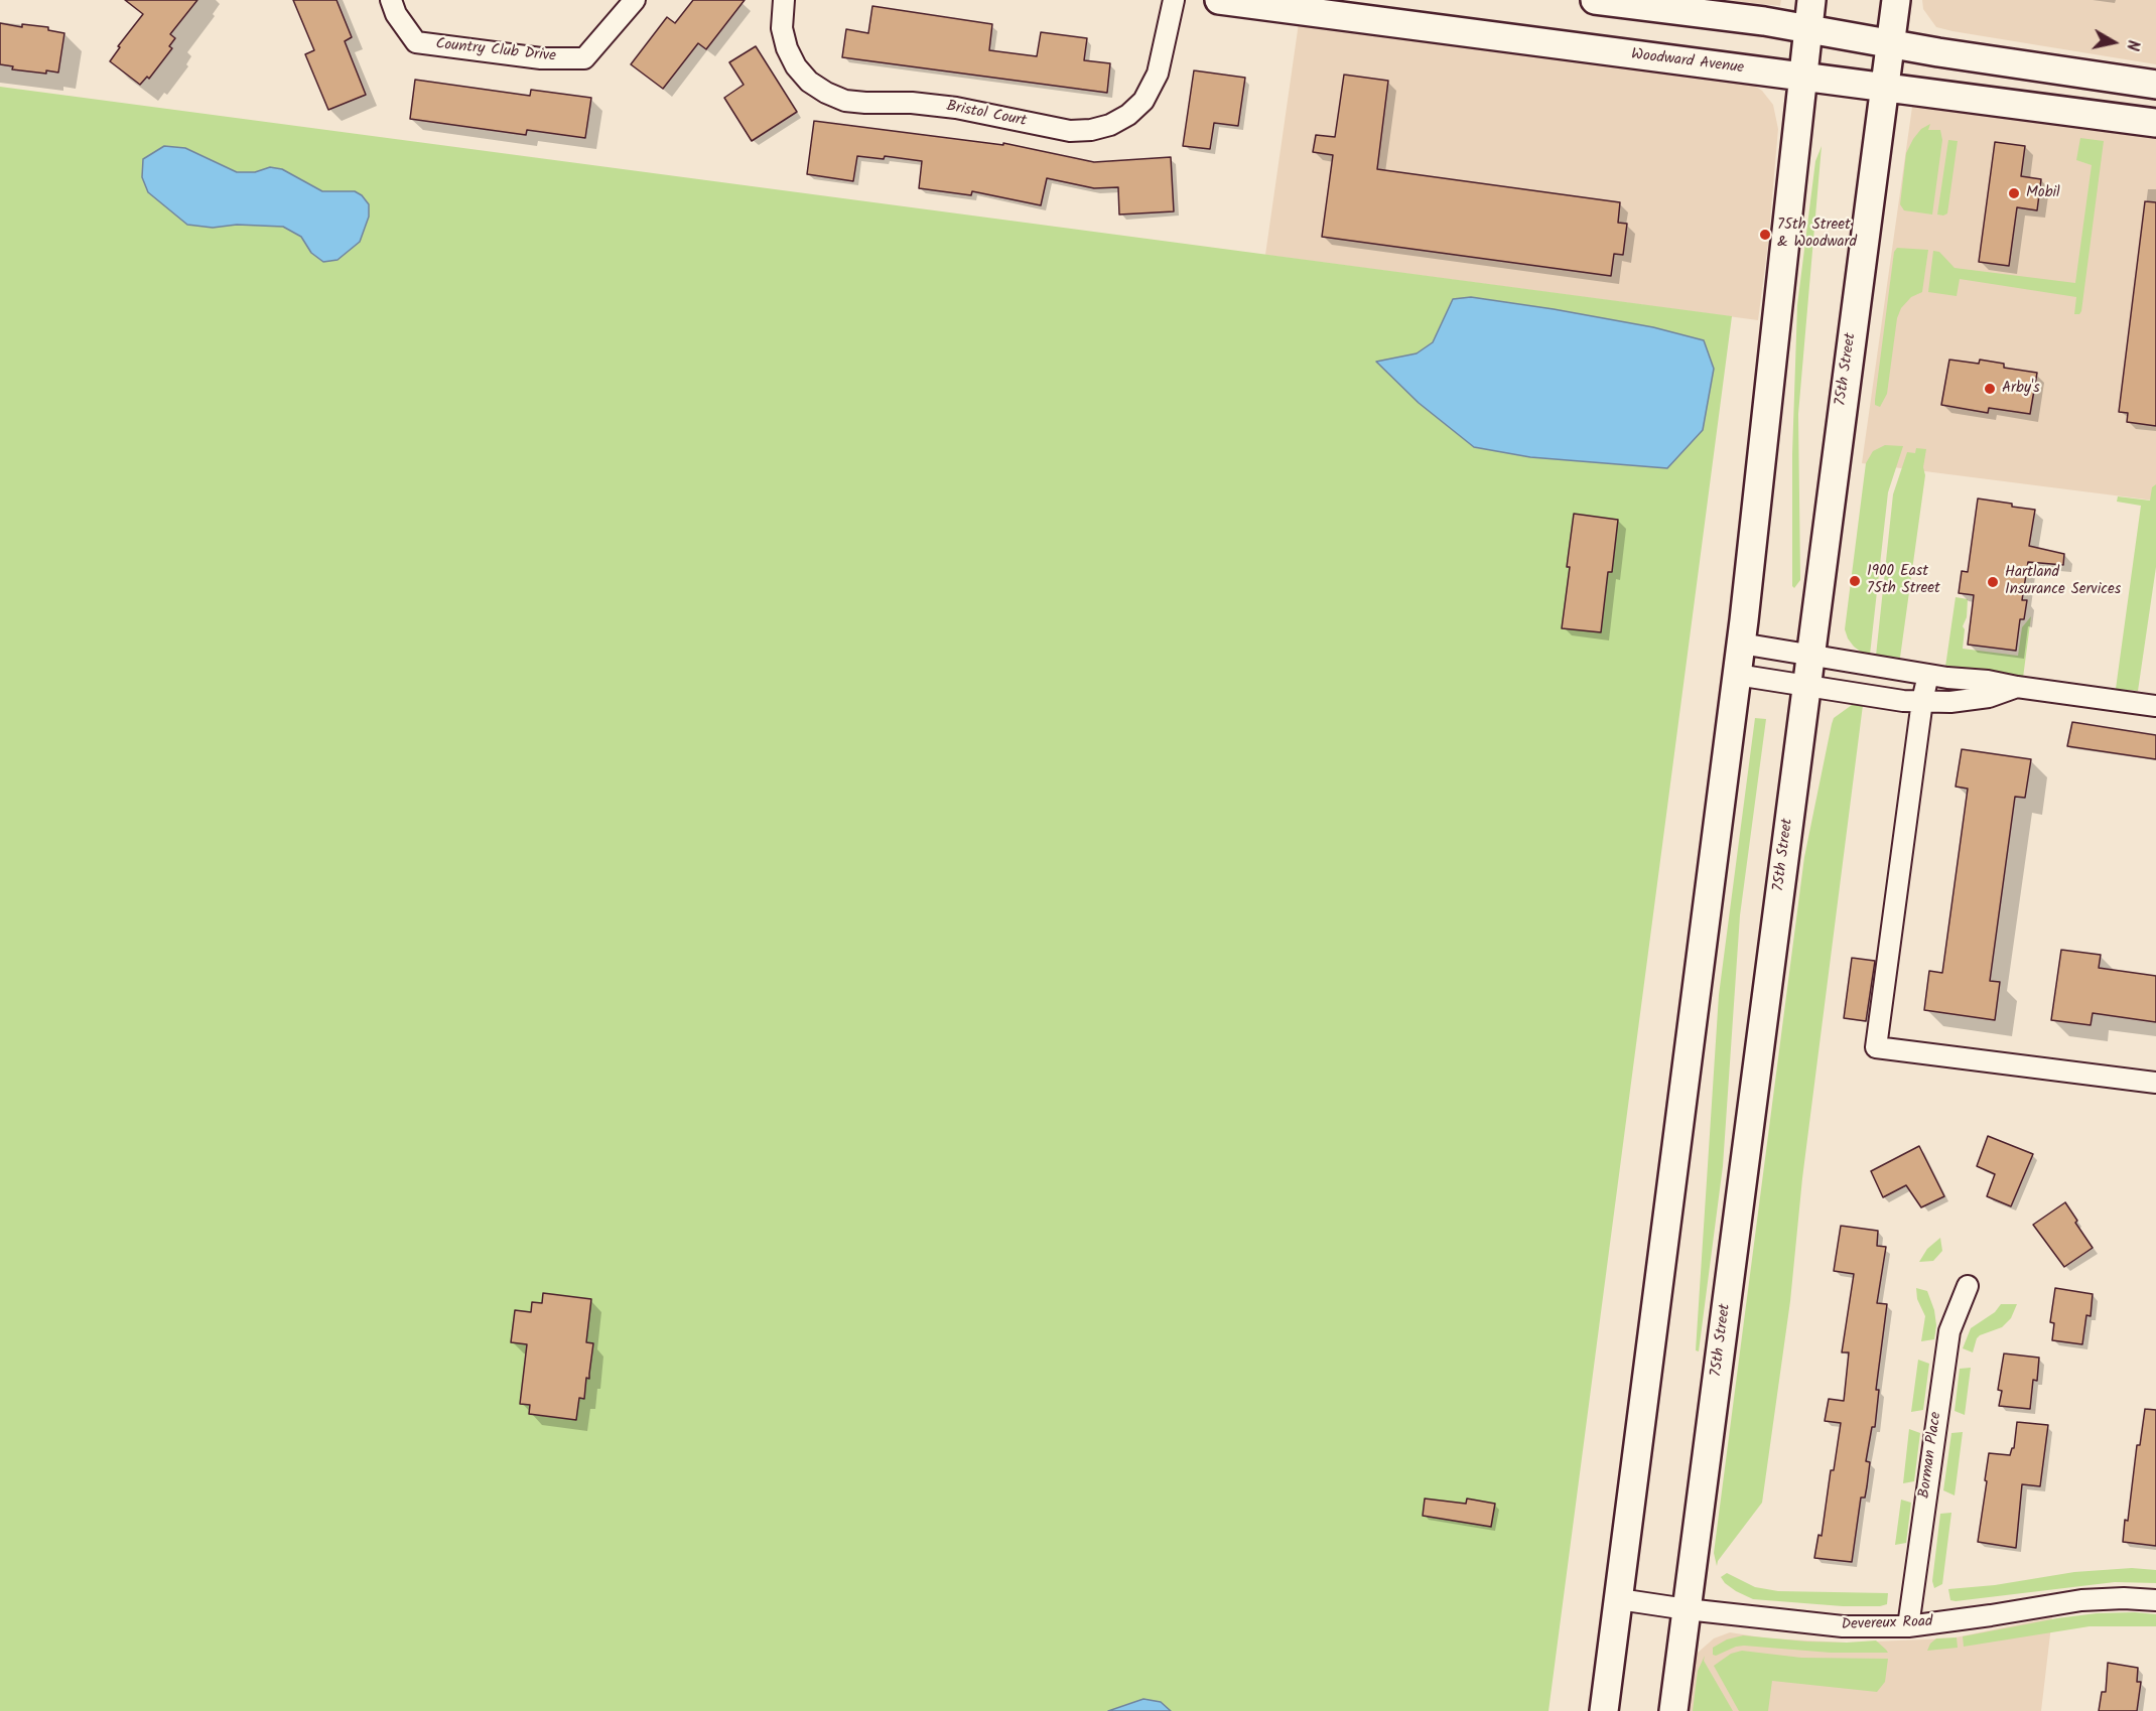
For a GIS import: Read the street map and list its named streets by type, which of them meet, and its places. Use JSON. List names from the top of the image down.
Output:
{
  "streets": {
    "main road": ["Woodward Avenue", "75th Street"],
    "street": [
      "Country Club Drive",
      "Bristol Court",
      "Borman Place",
      "Devereux Road"
    ]
  },
  "crossings": [
    ["Woodward Avenue", "75th Street"],
    ["75th Street", "Devereux Road"],
    ["Borman Place", "Devereux Road"]
  ],
  "places": [
    "Mobil",
    "75th Street & Woodward",
    "Arby's",
    "1900 East 75th Street",
    "Hartland Insurance Services"
  ],
  "north": "right"
}
